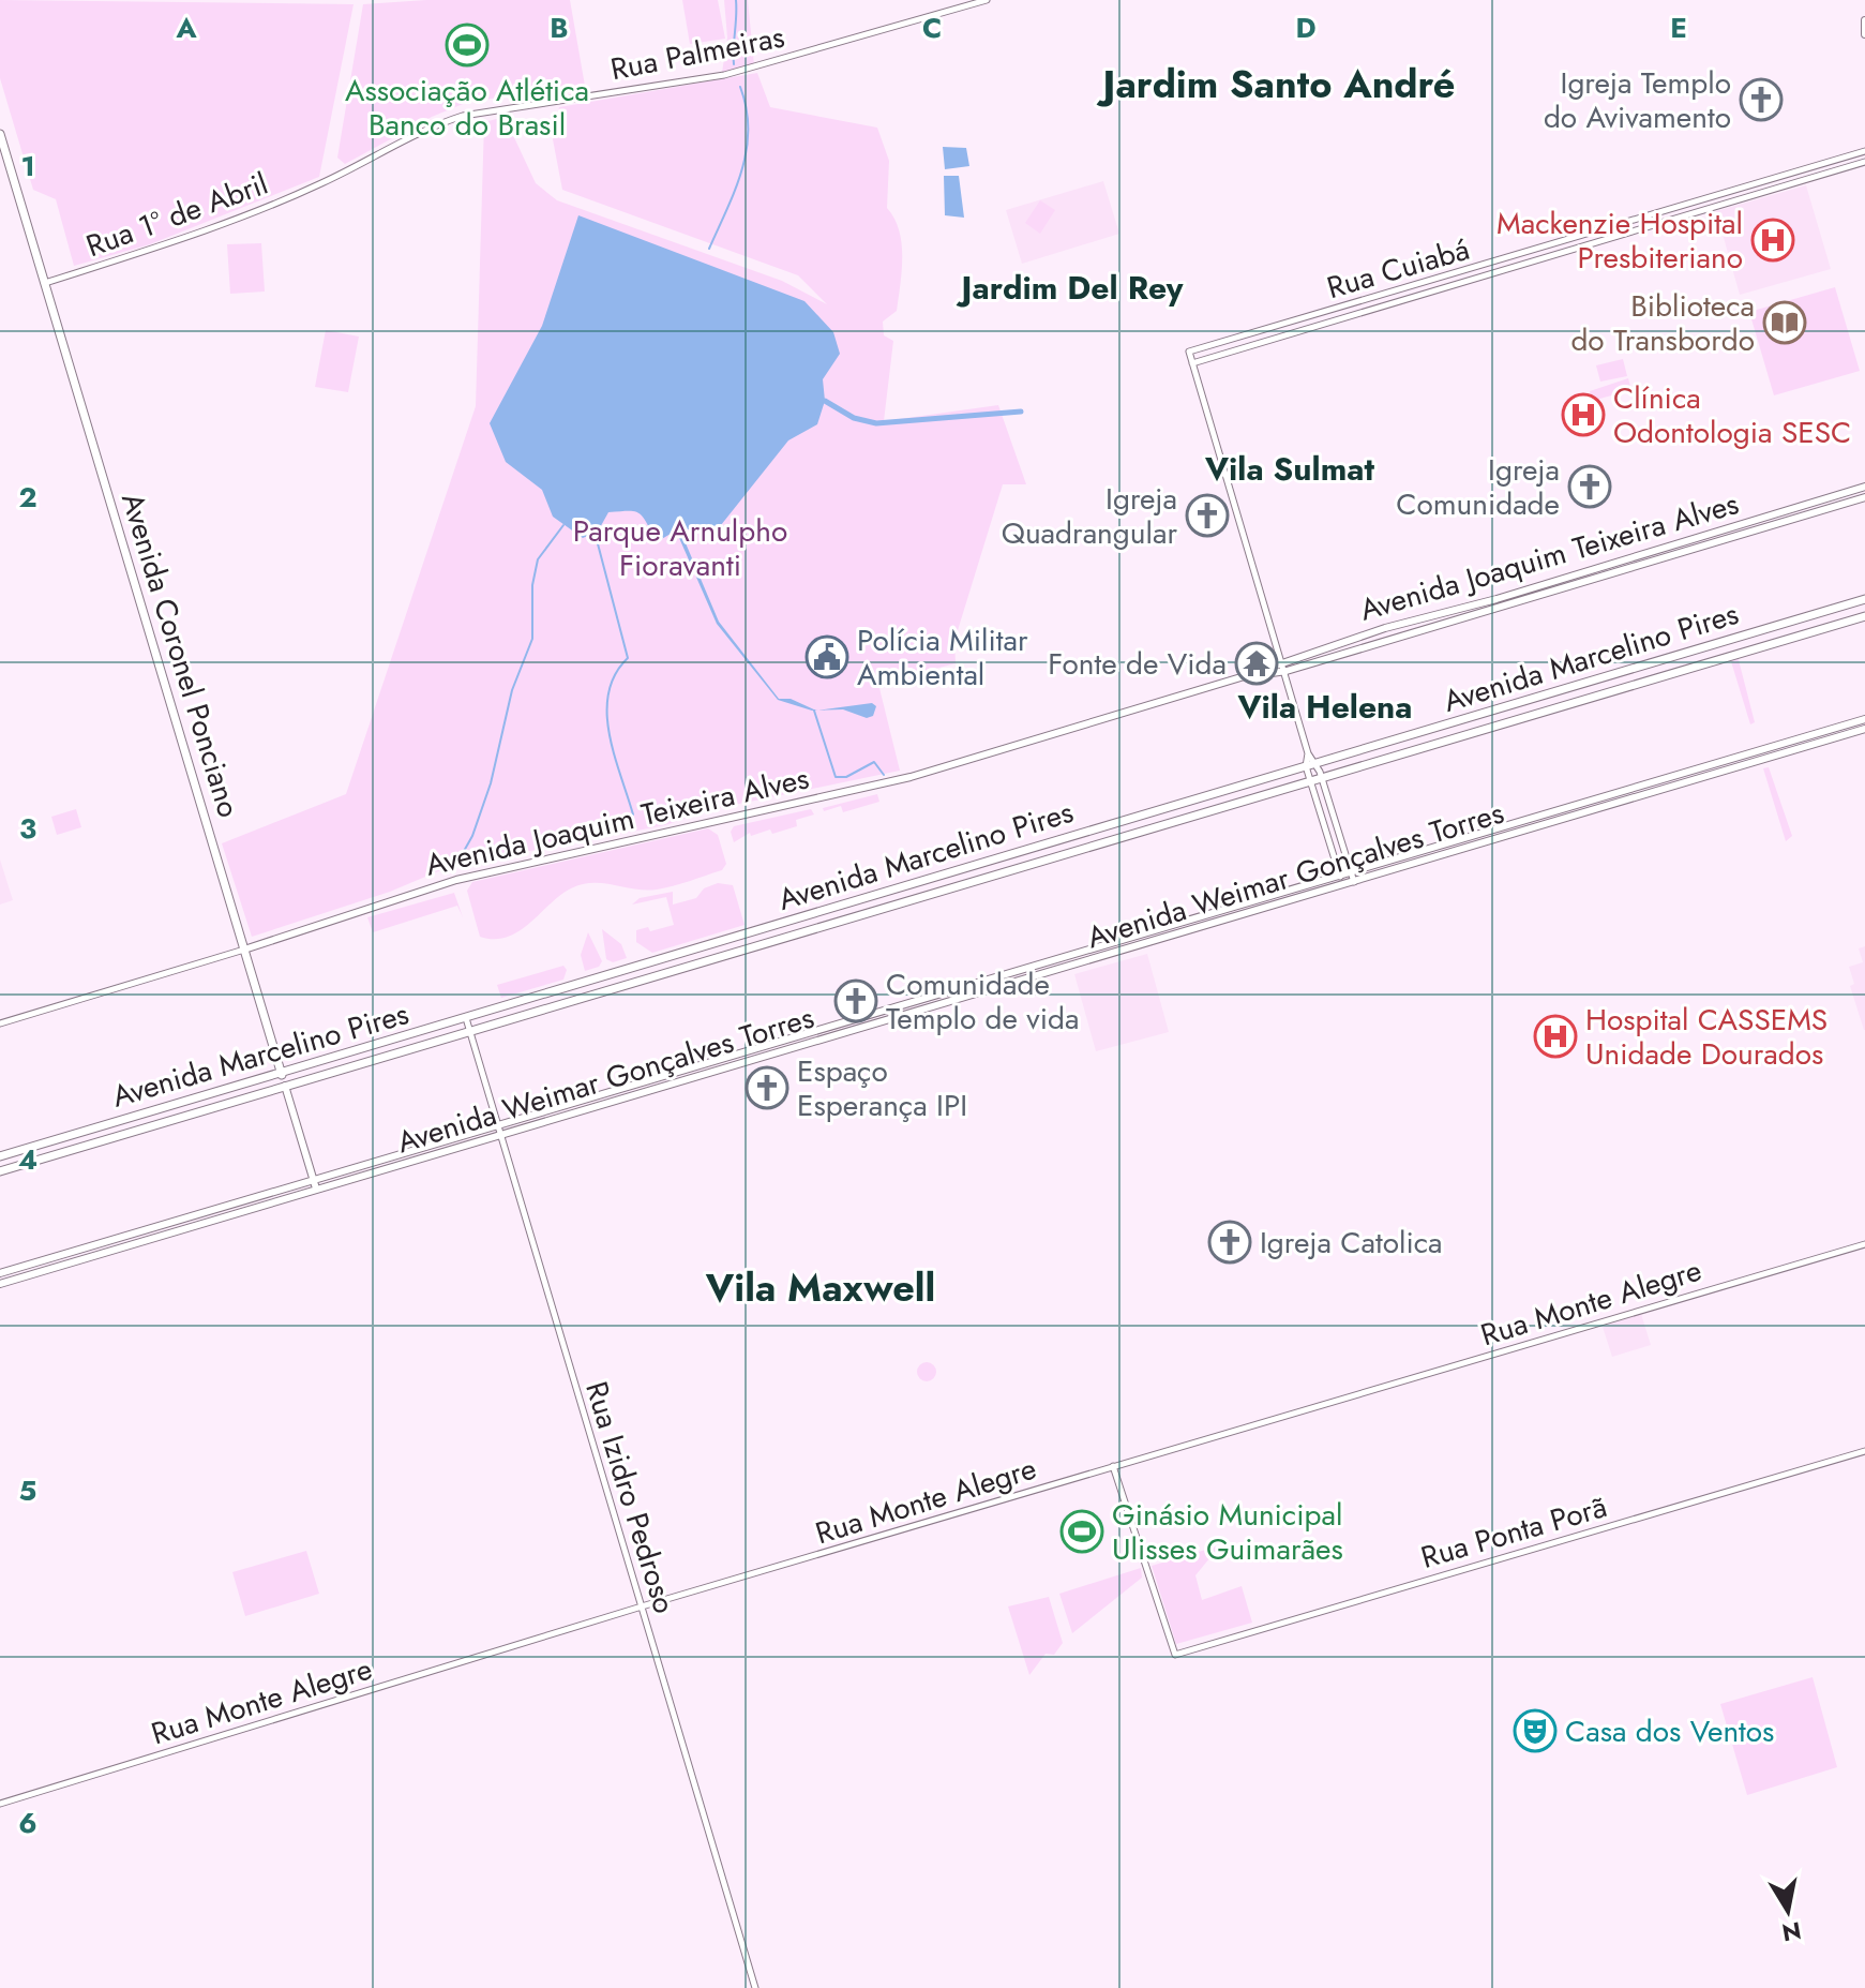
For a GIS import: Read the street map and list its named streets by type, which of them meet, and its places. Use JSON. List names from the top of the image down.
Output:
{
  "streets": {
    "main road": [
      "Avenida Joaquim Teixeira Alves",
      "Avenida Coronel Ponciano",
      "Avenida Marcelino Pires",
      "Avenida Weimar Gonçalves Torres"
    ],
    "street": [
      "Rua Palmeiras",
      "Rua 1º de Abril",
      "Rua Cuiabá",
      "Rua Monte Alegre",
      "Rua Izidro Pedroso",
      "Rua Ponta Porã"
    ]
  },
  "crossings": [
    ["Rua Palmeiras", "Rua 1º de Abril"],
    ["Rua 1º de Abril", "Avenida Coronel Ponciano"],
    ["Avenida Joaquim Teixeira Alves", "Avenida Coronel Ponciano"],
    ["Avenida Coronel Ponciano", "Avenida Marcelino Pires"],
    ["Avenida Coronel Ponciano", "Avenida Weimar Gonçalves Torres"],
    ["Avenida Marcelino Pires", "Rua Izidro Pedroso"],
    ["Avenida Weimar Gonçalves Torres", "Rua Izidro Pedroso"],
    ["Rua Monte Alegre", "Rua Izidro Pedroso"],
    ["Rua Monte Alegre", "Rua Ponta Porã"]
  ],
  "districts": [
    "Jardim Santo André",
    "Jardim Del Rey",
    "Vila Sulmat",
    "Vila Helena",
    "Vila Maxwell"
  ],
  "parks": ["Parque Arnulpho Fioravanti"],
  "places": {
    "sports": ["Associação Atlética Banco do Brasil", "Ginásio Municipal Ulisses Guimarães"],
    "church": [
      "Igreja Templo do Avivamento",
      "Igreja Comunidade",
      "Igreja Quadrangular",
      "Comunidade Templo de vida",
      "Espaço Esperança IPI",
      "Igreja Catolica"
    ],
    "hospital": ["Mackenzie Hospital Presbiteriano", "Clínica Odontologia SESC", "Hospital CASSEMS Unidade Dourados"],
    "library": ["Biblioteca do Transbordo"],
    "public building": ["Polícia Militar Ambiental"],
    "temple": ["Fonte de Vida"],
    "theatre": ["Casa dos Ventos"]
  },
  "north": "bottom",
  "grid": {
    "columns": [
      "A",
      "B",
      "C",
      "D",
      "E"
    ],
    "rows": [
      "1",
      "2",
      "3",
      "4",
      "5",
      "6"
    ]
  }
}
